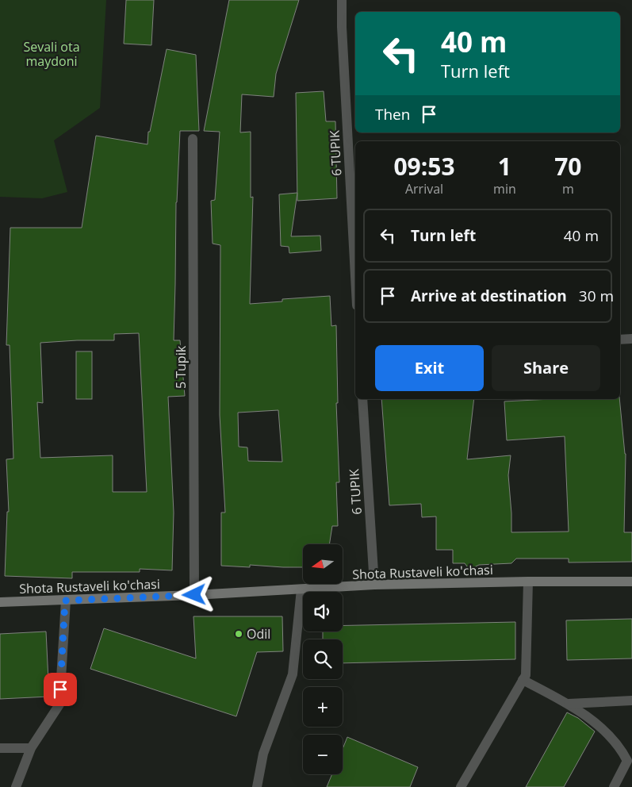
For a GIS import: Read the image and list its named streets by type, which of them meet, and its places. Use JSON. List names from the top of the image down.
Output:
{
  "streets": {
    "street": ["6 TUPIK", "5 Tupik", "Shota Rustaveli ko'chasi"]
  },
  "crossings": [
    ["6 TUPIK", "Shota Rustaveli ko'chasi"],
    ["5 Tupik", "Shota Rustaveli ko'chasi"]
  ],
  "parks": ["Sevali ota maydoni"],
  "places": ["Оdil"],
  "north": "left",
  "page": {
    "turn": ["40 m", "Turn left"],
    "then": "Then",
    "eta": [
      "09:53",
      "Arrival",
      "1",
      "min",
      "70",
      "m"
    ],
    "list": [
      {
        "name": "Turn left",
        "value": "40 m"
      },
      {
        "name": "Arrive at destination",
        "value": "30 m"
      }
    ],
    "buttons": ["Exit", "Share"],
    "map_buttons": ["+", "−"]
  }
}
